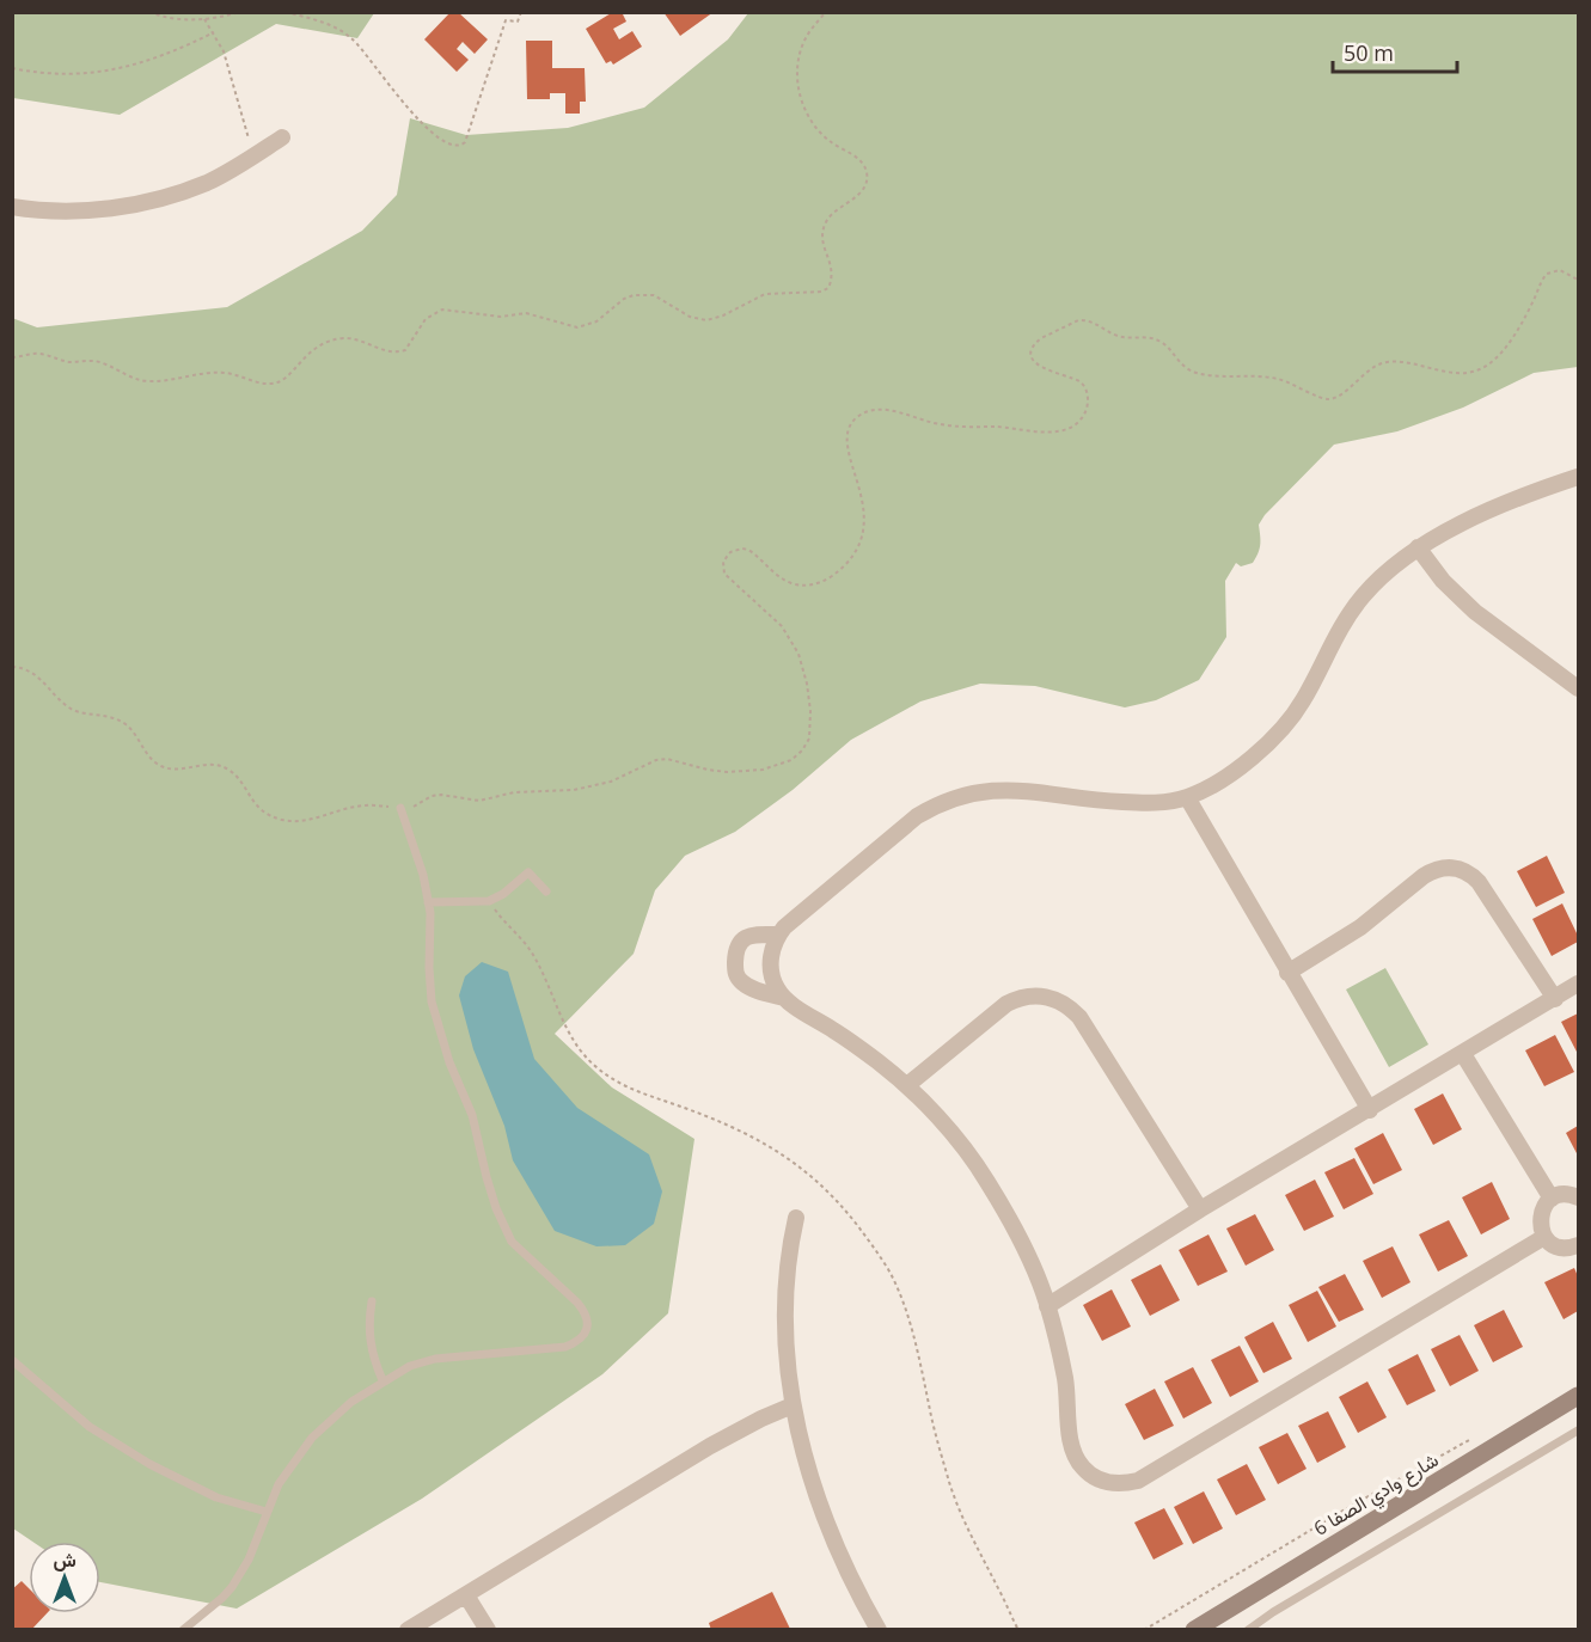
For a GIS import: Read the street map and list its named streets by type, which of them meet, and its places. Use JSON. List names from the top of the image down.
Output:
{
  "streets": {
    "main road": ["شارع وادي الصفا 6"]
  },
  "scale_bar": "50 m",
  "north": "top"
}
